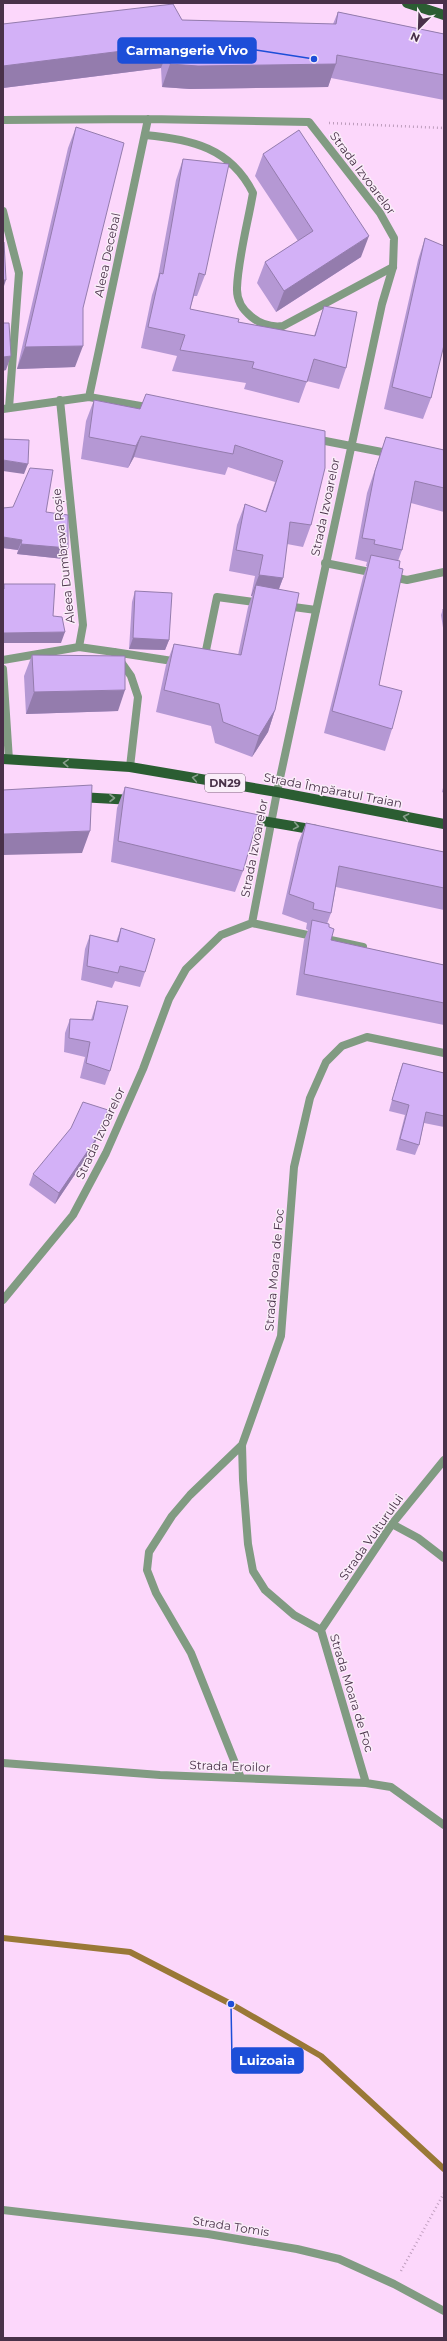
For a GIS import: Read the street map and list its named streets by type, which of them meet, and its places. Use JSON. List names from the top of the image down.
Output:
{
  "streets": {
    "main road": ["DN29", "Strada Împăratul Traian"],
    "street": [
      "Strada Izvoarelor",
      "Aleea Decebal",
      "Aleea Dumbrava Roșie",
      "Strada Moara de Foc",
      "Strada Vulturului",
      "Strada Eroilor",
      "Strada Tomis"
    ]
  },
  "crossings": [
    ["Strada Izvoarelor", "Strada Împăratul Traian"],
    ["Strada Moara de Foc", "Strada Vulturului"],
    ["Strada Moara de Foc", "Strada Eroilor"]
  ],
  "places": ["Carmangerie Vivo", "Luizoaia"],
  "north": "bottom left"
}
